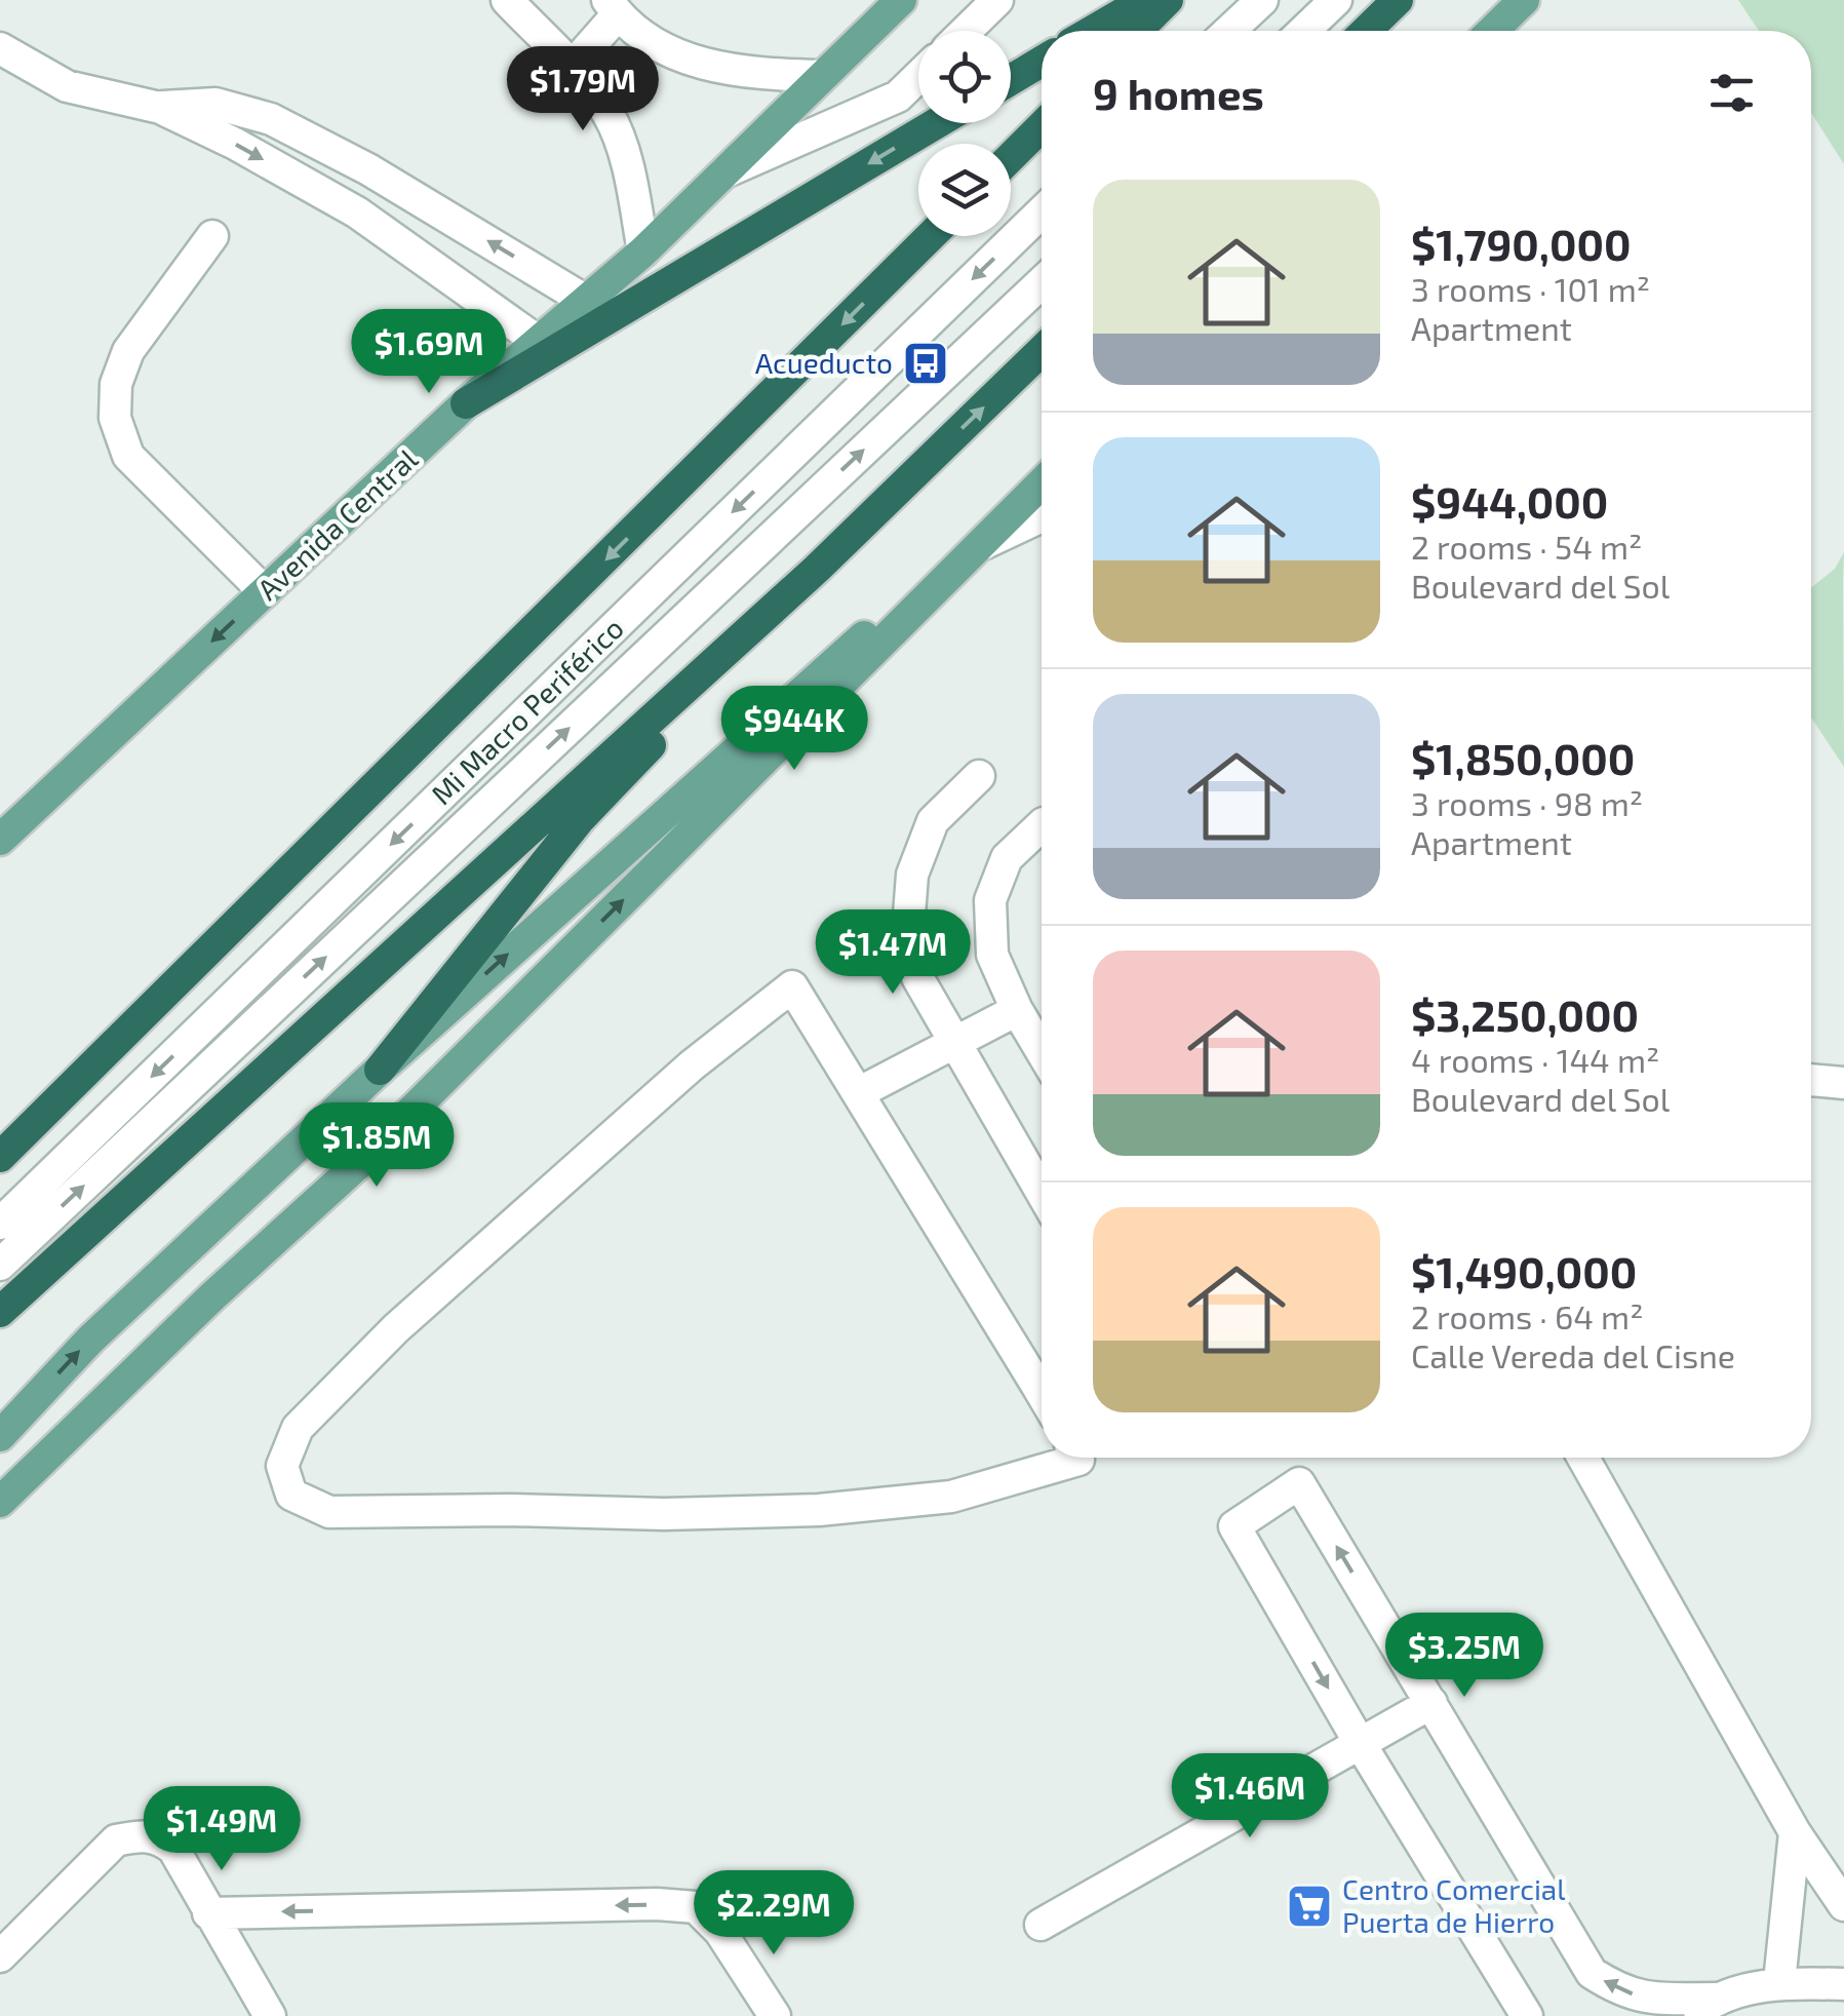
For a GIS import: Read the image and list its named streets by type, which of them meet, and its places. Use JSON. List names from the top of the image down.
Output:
{
  "streets": {
    "main road": ["Avenida Central"],
    "street": ["Mi Macro Periférico"]
  },
  "places": {
    "bus stop": ["Acueducto"],
    "supermarket": ["Centro Comercial Puerta de Hierro"]
  },
  "page": {
    "heading": "9 homes",
    "price": [
      "$1.79M",
      "$1.69M",
      "$944K",
      "$1.47M",
      "$1.85M",
      "$3.25M",
      "$1.46M",
      "$1.49M",
      "$2.29M"
    ],
    "list": [
      {
        "name": "$1,790,000",
        "note": "3 rooms · 101 m² · Apartment"
      },
      {
        "name": "$944,000",
        "note": "2 rooms · 54 m² · Boulevard del Sol"
      },
      {
        "name": "$1,850,000",
        "note": "3 rooms · 98 m² · Apartment"
      },
      {
        "name": "$3,250,000",
        "note": "4 rooms · 144 m² · Boulevard del Sol"
      },
      {
        "name": "$1,490,000",
        "note": "2 rooms · 64 m² · Calle Vereda del Cisne"
      }
    ]
  }
}
